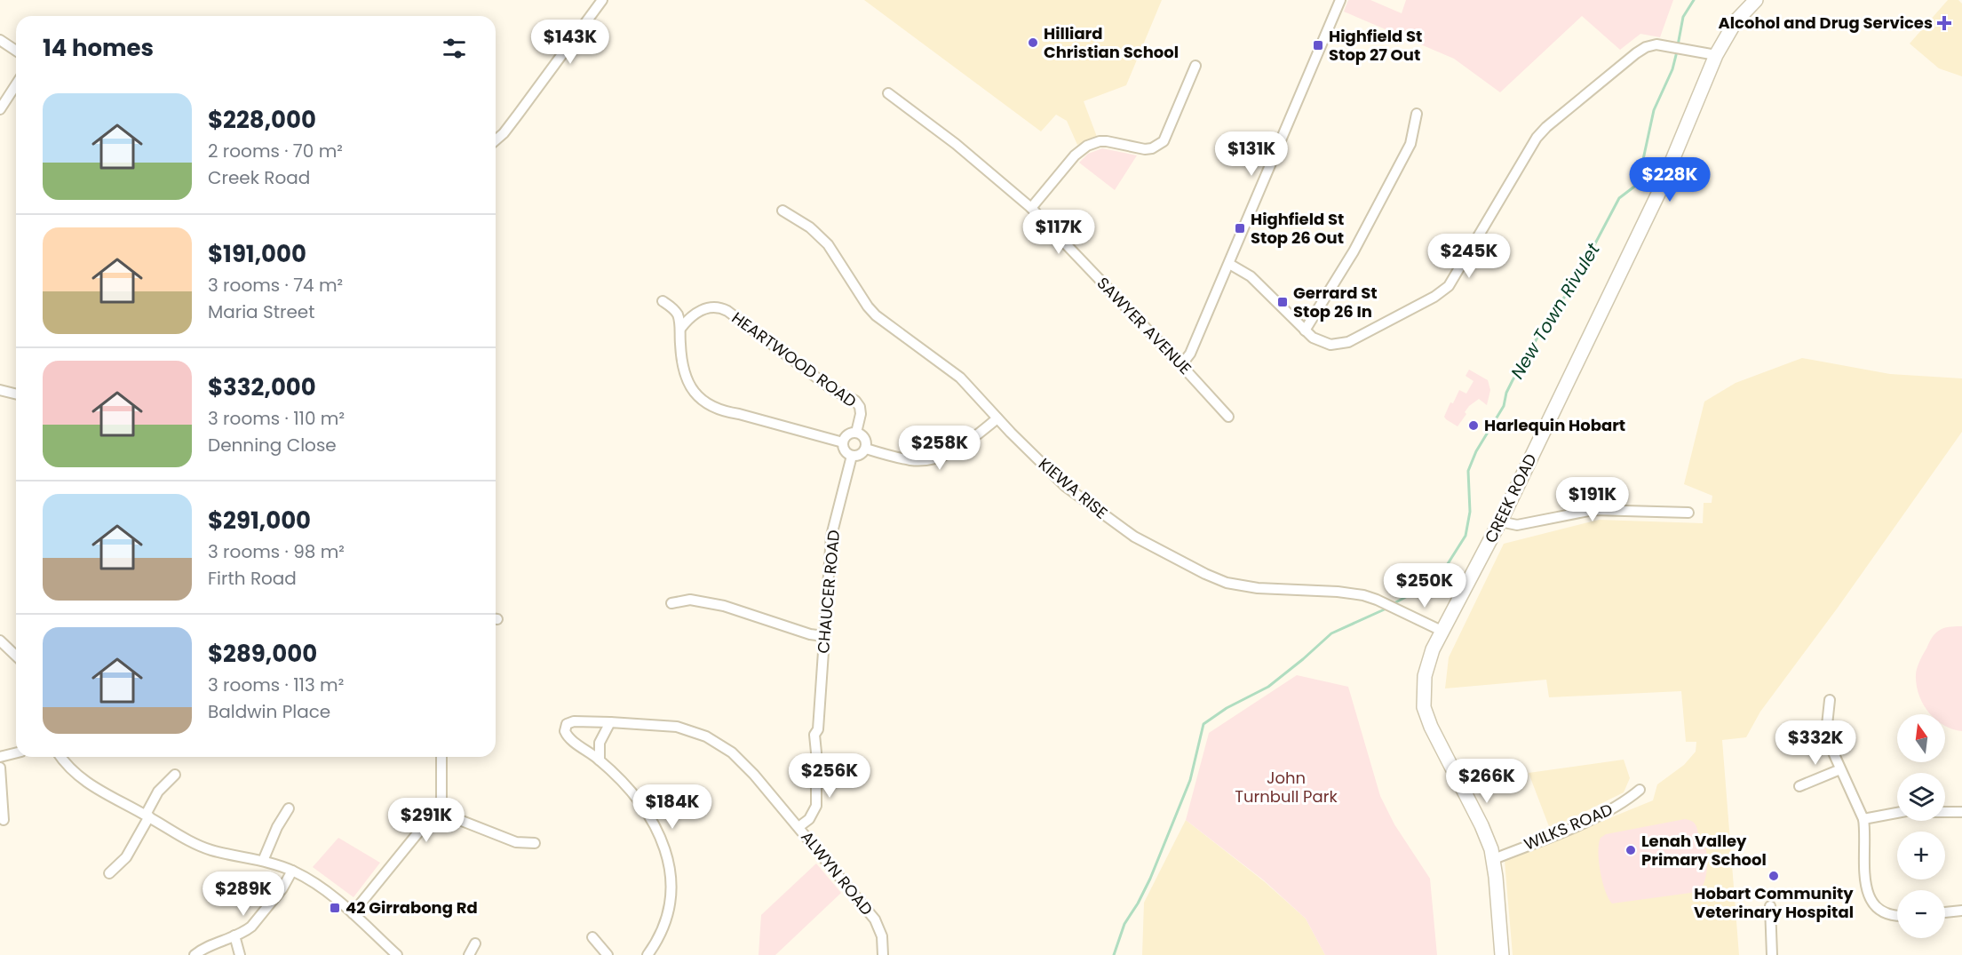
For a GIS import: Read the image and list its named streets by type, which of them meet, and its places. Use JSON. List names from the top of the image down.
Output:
{
  "streets": {
    "street": [
      "SAWYER AVENUE",
      "HEARTWOOD ROAD",
      "KIEWA RISE",
      "CREEK ROAD",
      "CHAUCER ROAD",
      "WILKS ROAD",
      "ALWYN ROAD"
    ]
  },
  "crossings": [
    ["HEARTWOOD ROAD", "CHAUCER ROAD"],
    ["KIEWA RISE", "CREEK ROAD"],
    ["CREEK ROAD", "WILKS ROAD"],
    ["CHAUCER ROAD", "ALWYN ROAD"]
  ],
  "water": ["New Town Rivulet"],
  "parks": ["John Turnbull Park"],
  "places": {
    "health": ["Alcohol and Drug Services"],
    "other": [
      "Hilliard Christian School",
      "Harlequin Hobart",
      "Lenah Valley Primary School",
      "Hobart Community Veterinary Hospital"
    ],
    "transit": [
      "Highfield St Stop 27 Out",
      "Highfield St Stop 26 Out",
      "Gerrard St Stop 26 In",
      "42 Girrabong Rd"
    ]
  },
  "north": "top",
  "page": {
    "heading": "14 homes",
    "price": [
      "$143K",
      "$131K",
      "$228K",
      "$117K",
      "$245K",
      "$258K",
      "$191K",
      "$250K",
      "$332K",
      "$256K",
      "$266K",
      "$184K",
      "$291K",
      "$289K"
    ],
    "list": [
      {
        "name": "$228,000",
        "note": "2 rooms · 70 m² · Creek Road"
      },
      {
        "name": "$191,000",
        "note": "3 rooms · 74 m² · Maria Street"
      },
      {
        "name": "$332,000",
        "note": "3 rooms · 110 m² · Denning Close"
      },
      {
        "name": "$291,000",
        "note": "3 rooms · 98 m² · Firth Road"
      },
      {
        "name": "$289,000",
        "note": "3 rooms · 113 m² · Baldwin Place"
      }
    ],
    "map_buttons": ["+", "−"]
  }
}
